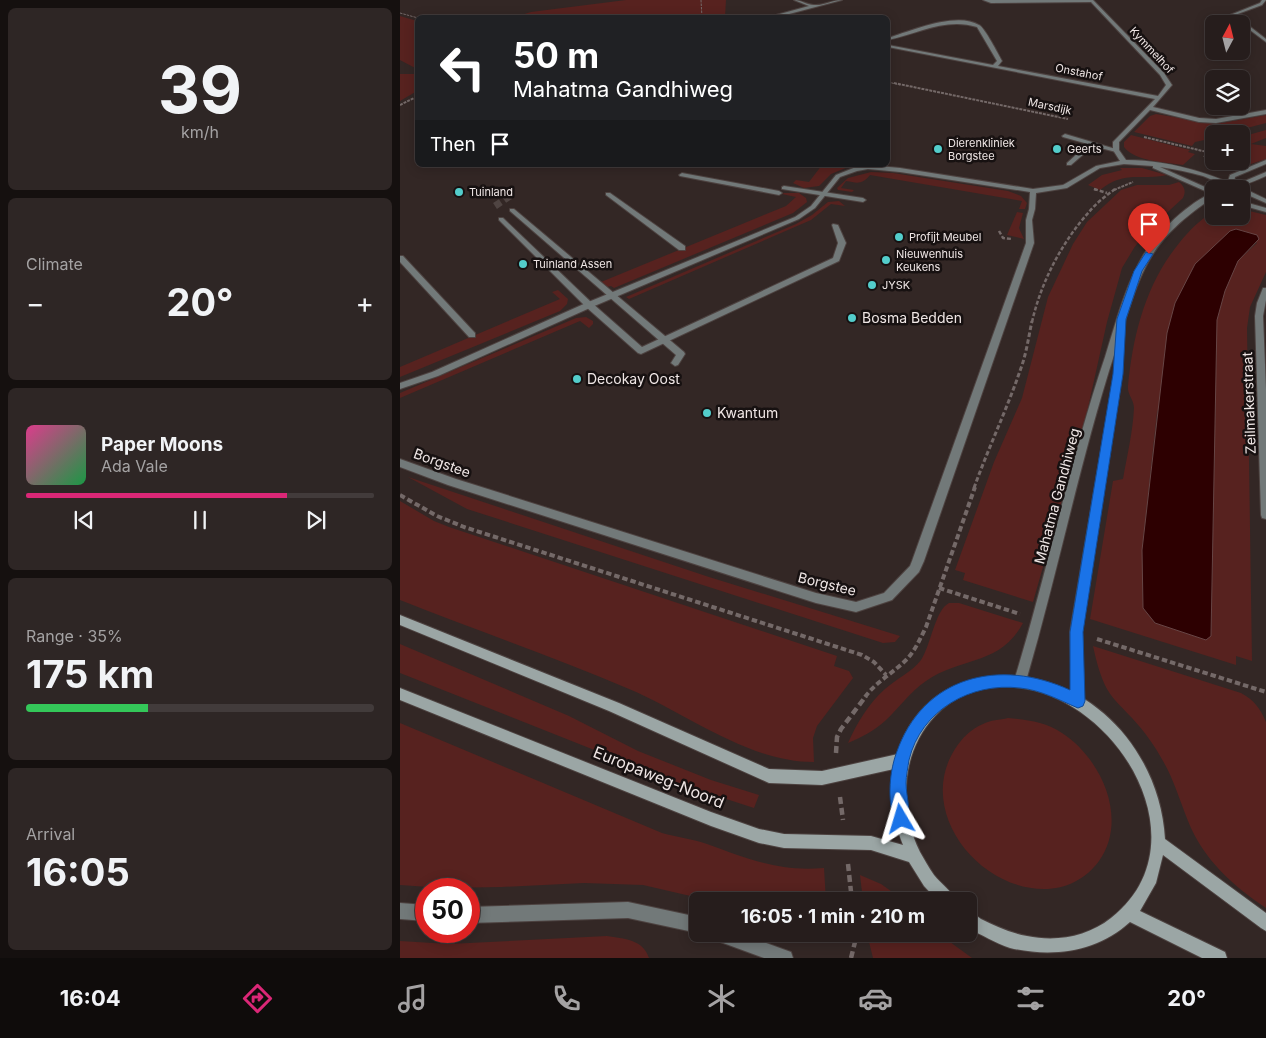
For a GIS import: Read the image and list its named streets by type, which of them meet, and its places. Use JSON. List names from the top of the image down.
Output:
{
  "streets": {
    "main road": ["Europaweg-Noord"],
    "street": [
      "Kymmelhof",
      "Onstahof",
      "Zeilmakerstraat",
      "Borgstee",
      "Mahatma Gandhiweg"
    ],
    "path": ["Marsdijk"]
  },
  "crossings": [
    ["Kymmelhof", "Onstahof"]
  ],
  "places": [
    "Dierenkliniek Borgstee",
    "Geerts",
    "Tuinland",
    "Profijt Meubel",
    "Nieuwenhuis Keukens",
    "Tuinland Assen",
    "JYSK",
    "Bosma Bedden",
    "Decokay Oost",
    "Kwantum"
  ],
  "north": "top",
  "page": {
    "tile": [
      ["39", "km/h"],
      "Climate",
      ["Range · 35%", "175 km"],
      ["Arrival", "16:05"]
    ],
    "map_buttons": ["+", "−"],
    "turn": ["50 m", "Mahatma Gandhiweg"],
    "then": "Then",
    "heat": ["−", "20°", "+"],
    "song": ["Paper Moons", "Ada Vale"],
    "limit": "50",
    "trip": "16:05 · 1 min · 210 m",
    "tabs": ["16:04", "20°"]
  }
}
